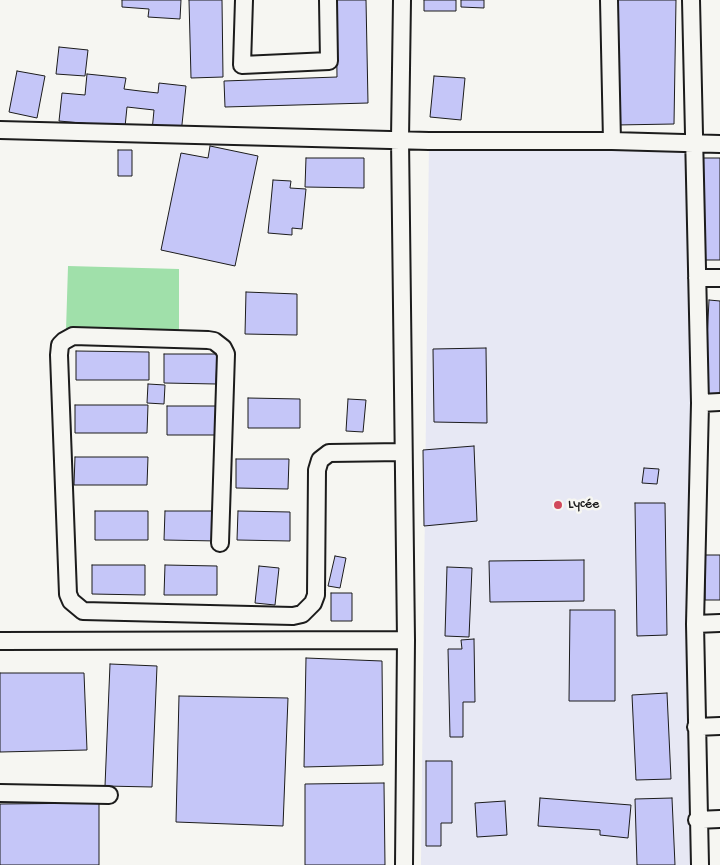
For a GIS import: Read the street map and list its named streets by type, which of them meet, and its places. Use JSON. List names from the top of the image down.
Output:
{
  "places": ["Lycée"]
}
